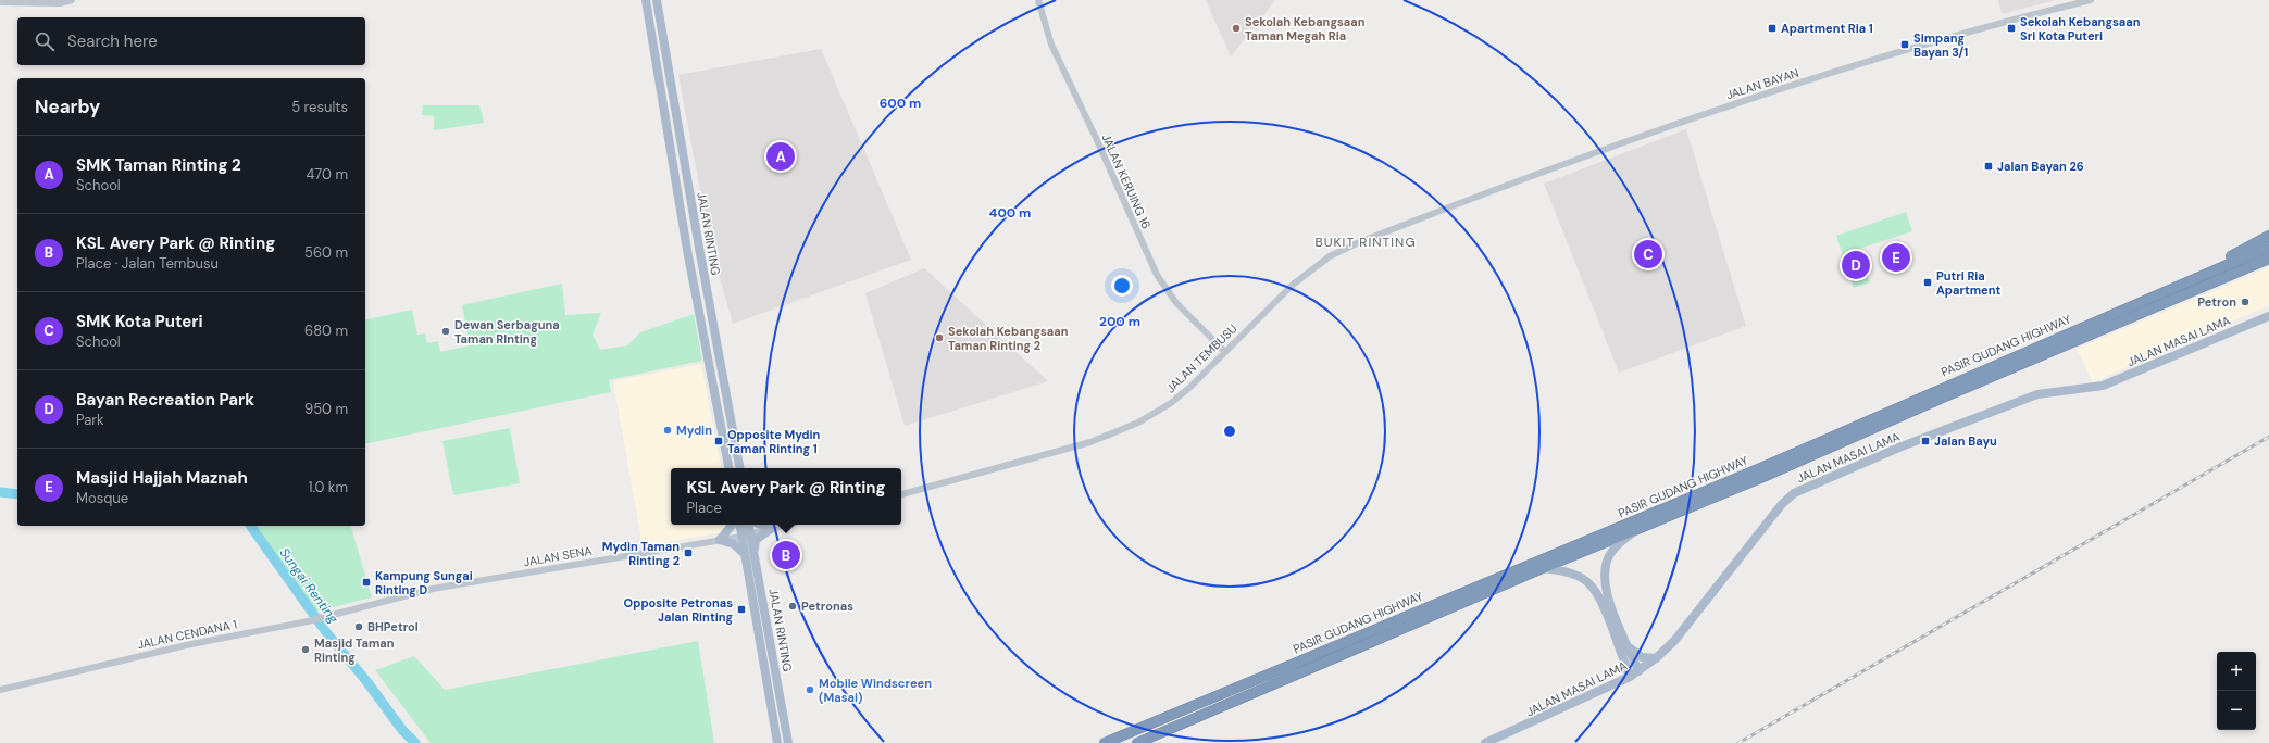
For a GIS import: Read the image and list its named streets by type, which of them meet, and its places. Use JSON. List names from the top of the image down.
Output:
{
  "streets": {
    "highway": ["PASIR GUDANG HIGHWAY"],
    "main road": ["JALAN RINTING", "JALAN MASAI LAMA"],
    "street": [
      "JALAN BAYAN",
      "JALAN KERUING 16",
      "JALAN TEMBUSU",
      "JALAN SENA",
      "JALAN CENDANA 1"
    ]
  },
  "crossings": [
    ["JALAN BAYAN", "JALAN TEMBUSU"],
    ["JALAN KERUING 16", "JALAN TEMBUSU"],
    ["JALAN RINTING", "JALAN SENA"],
    ["JALAN SENA", "JALAN CENDANA 1"]
  ],
  "districts": ["BUKIT RINTING"],
  "water": ["Sungai Renting"],
  "places": {
    "other": [
      "Sekolah Kebangsaan Taman Megah Ria",
      "Petron",
      "Dewan Serbaguna Taman RInting",
      "Sekolah Kebangsaan Taman Rinting 2",
      "Mydin",
      "Petronas",
      "BHPetrol",
      "Masjid Taman Rinting",
      "Mobile Windscreen (Masai)"
    ],
    "transit": [
      "Apartment Ria 1",
      "Sekolah Kebangsaan Sri Kota Puteri",
      "Simpang Bayan 3/1",
      "Jalan Bayan 26",
      "Putri Ria Apartment",
      "Opposite Mydin Taman Rinting 1",
      "Jalan Bayu",
      "Mydin Taman Rinting 2",
      "Kampung Sungai Rinting D",
      "Opposite Petronas Jalan Rinting"
    ]
  },
  "page": {
    "search": "Search here",
    "heading": ["Nearby", "5 results"],
    "list": [
      {
        "mark": "A",
        "name": "SMK Taman Rinting 2",
        "note": "School",
        "value": "470 m"
      },
      {
        "mark": "B",
        "name": "KSL Avery Park @ Rinting",
        "note": "Place · Jalan Tembusu",
        "value": "560 m"
      },
      {
        "mark": "C",
        "name": "SMK Kota Puteri",
        "note": "School",
        "value": "680 m"
      },
      {
        "mark": "D",
        "name": "Bayan Recreation Park",
        "note": "Park",
        "value": "950 m"
      },
      {
        "mark": "E",
        "name": "Masjid Hajjah Maznah",
        "note": "Mosque",
        "value": "1.0 km"
      }
    ],
    "pins": [
      "A",
      "C",
      "E",
      "D",
      "B"
    ],
    "popup": ["KSL Avery Park @ Rinting", "Place"],
    "map_buttons": ["+", "−"]
  },
  "rings": ["600 m", "400 m", "200 m"]
}
